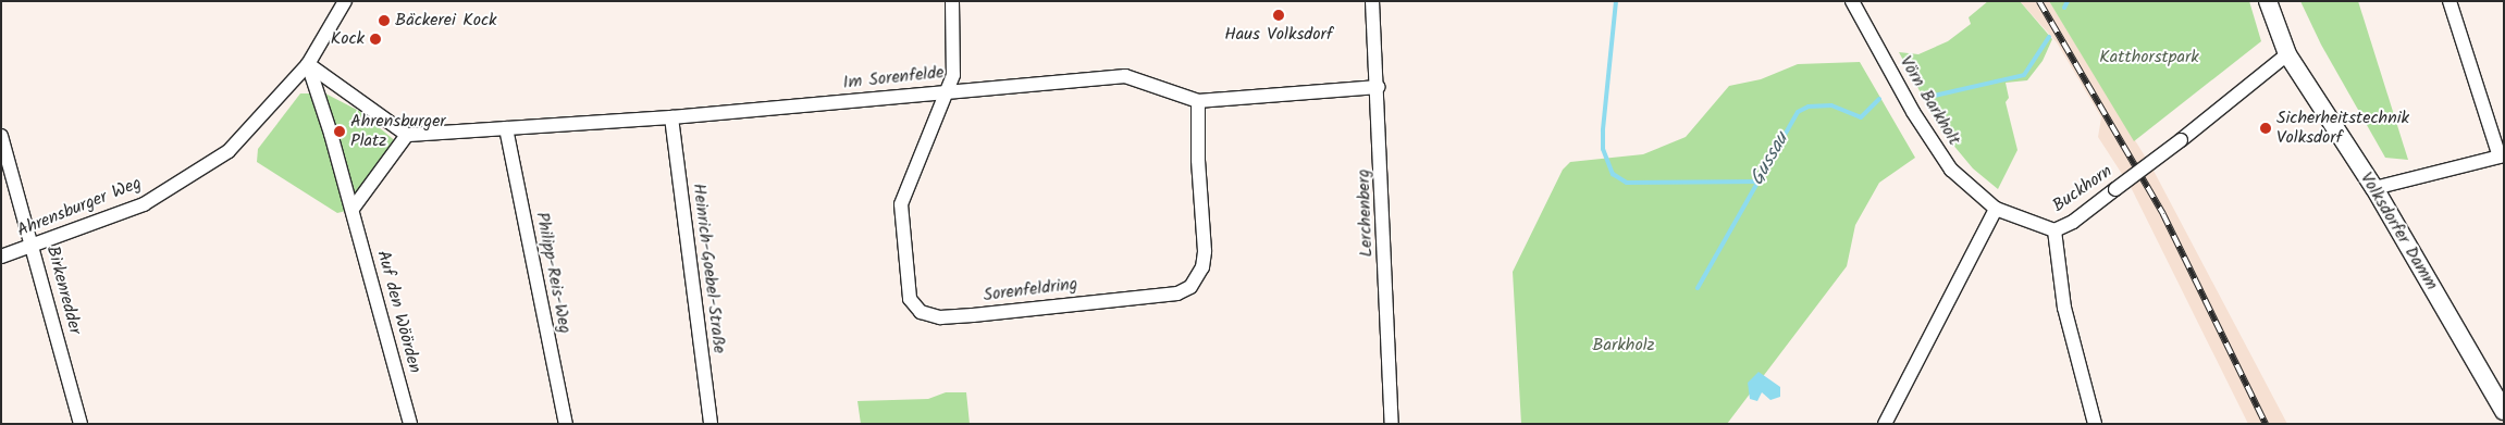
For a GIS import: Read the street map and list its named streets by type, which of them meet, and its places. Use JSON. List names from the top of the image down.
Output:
{
  "streets": {
    "main road": ["Volksdorfer Damm"],
    "street": [
      "Im Sorenfelde",
      "Vörn Barkholt",
      "Buckhorn",
      "Ahrensburger Weg",
      "Lerchenberg",
      "Heinrich-Goebel-Straße",
      "Philipp-Reis-Weg",
      "Birkenredder",
      "Sorenfeldring",
      "Auf den Wöörden"
    ]
  },
  "crossings": [
    ["Im Sorenfelde", "Lerchenberg"],
    ["Im Sorenfelde", "Heinrich-Goebel-Straße"],
    ["Im Sorenfelde", "Philipp-Reis-Weg"],
    ["Im Sorenfelde", "Sorenfeldring"],
    ["Vörn Barkholt", "Buckhorn"],
    ["Buckhorn", "Volksdorfer Damm"],
    ["Ahrensburger Weg", "Birkenredder"]
  ],
  "water": ["Gussau"],
  "parks": ["Katthorstpark", "Barkholz"],
  "places": [
    "Haus Volksdorf",
    "Bäckerei Kock",
    "Kock",
    "Sicherheitstechnik Volksdorf",
    "Ahrensburger Platz"
  ]
}
